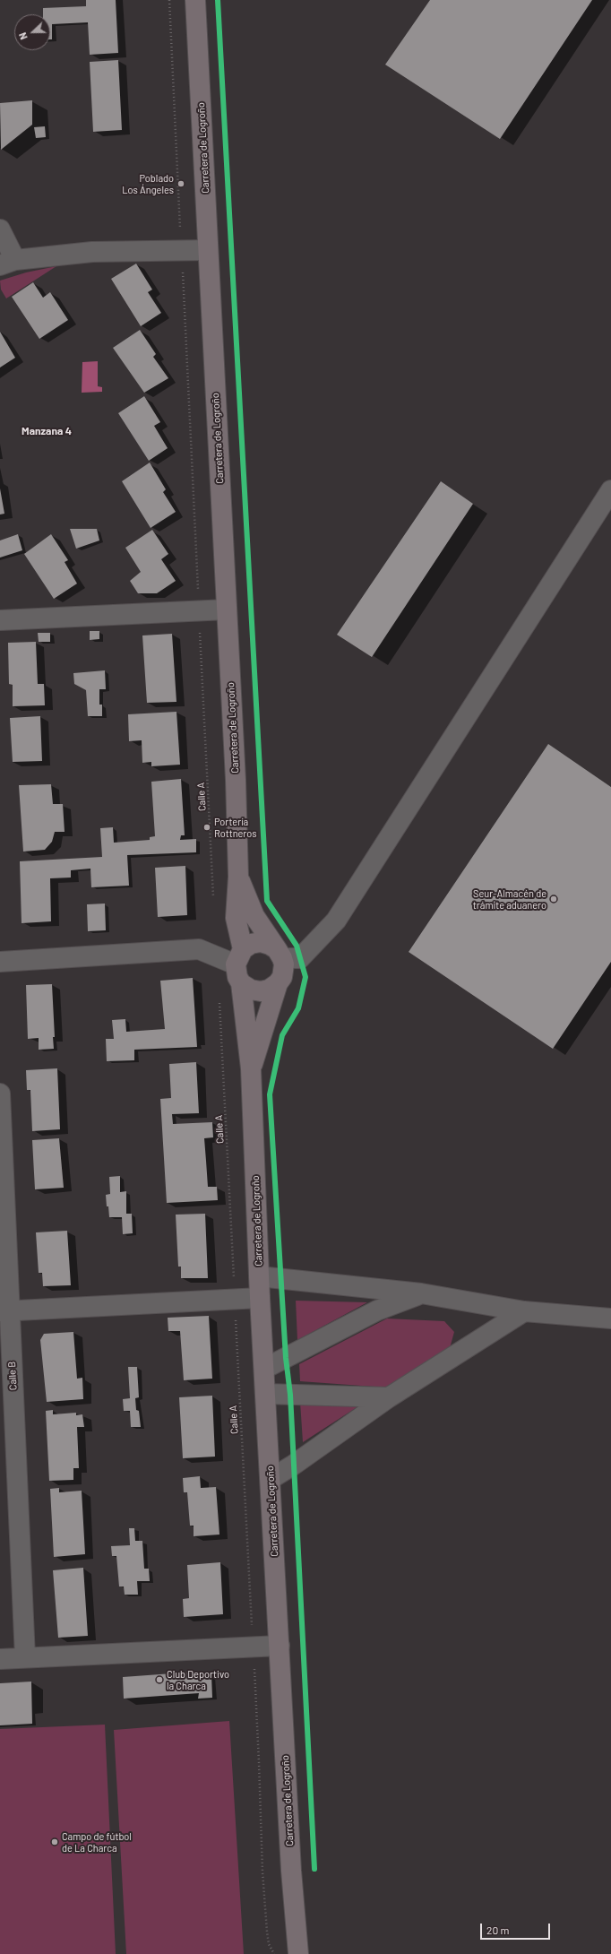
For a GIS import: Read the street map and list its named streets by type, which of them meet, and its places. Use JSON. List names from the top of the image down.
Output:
{
  "streets": {
    "main road": ["Carretera de Logroño"],
    "street": ["Calle B"],
    "path": ["Calle A"]
  },
  "districts": ["Manzana 4"],
  "places": [
    "Poblado Los Ángeles",
    "Portería Rottneros",
    "Seur-Almacén de trámite aduanero",
    "Club Deportivo la Charca",
    "Campo de fútbol de La Charca"
  ],
  "scale_bar": "20 m",
  "north": "left"
}
